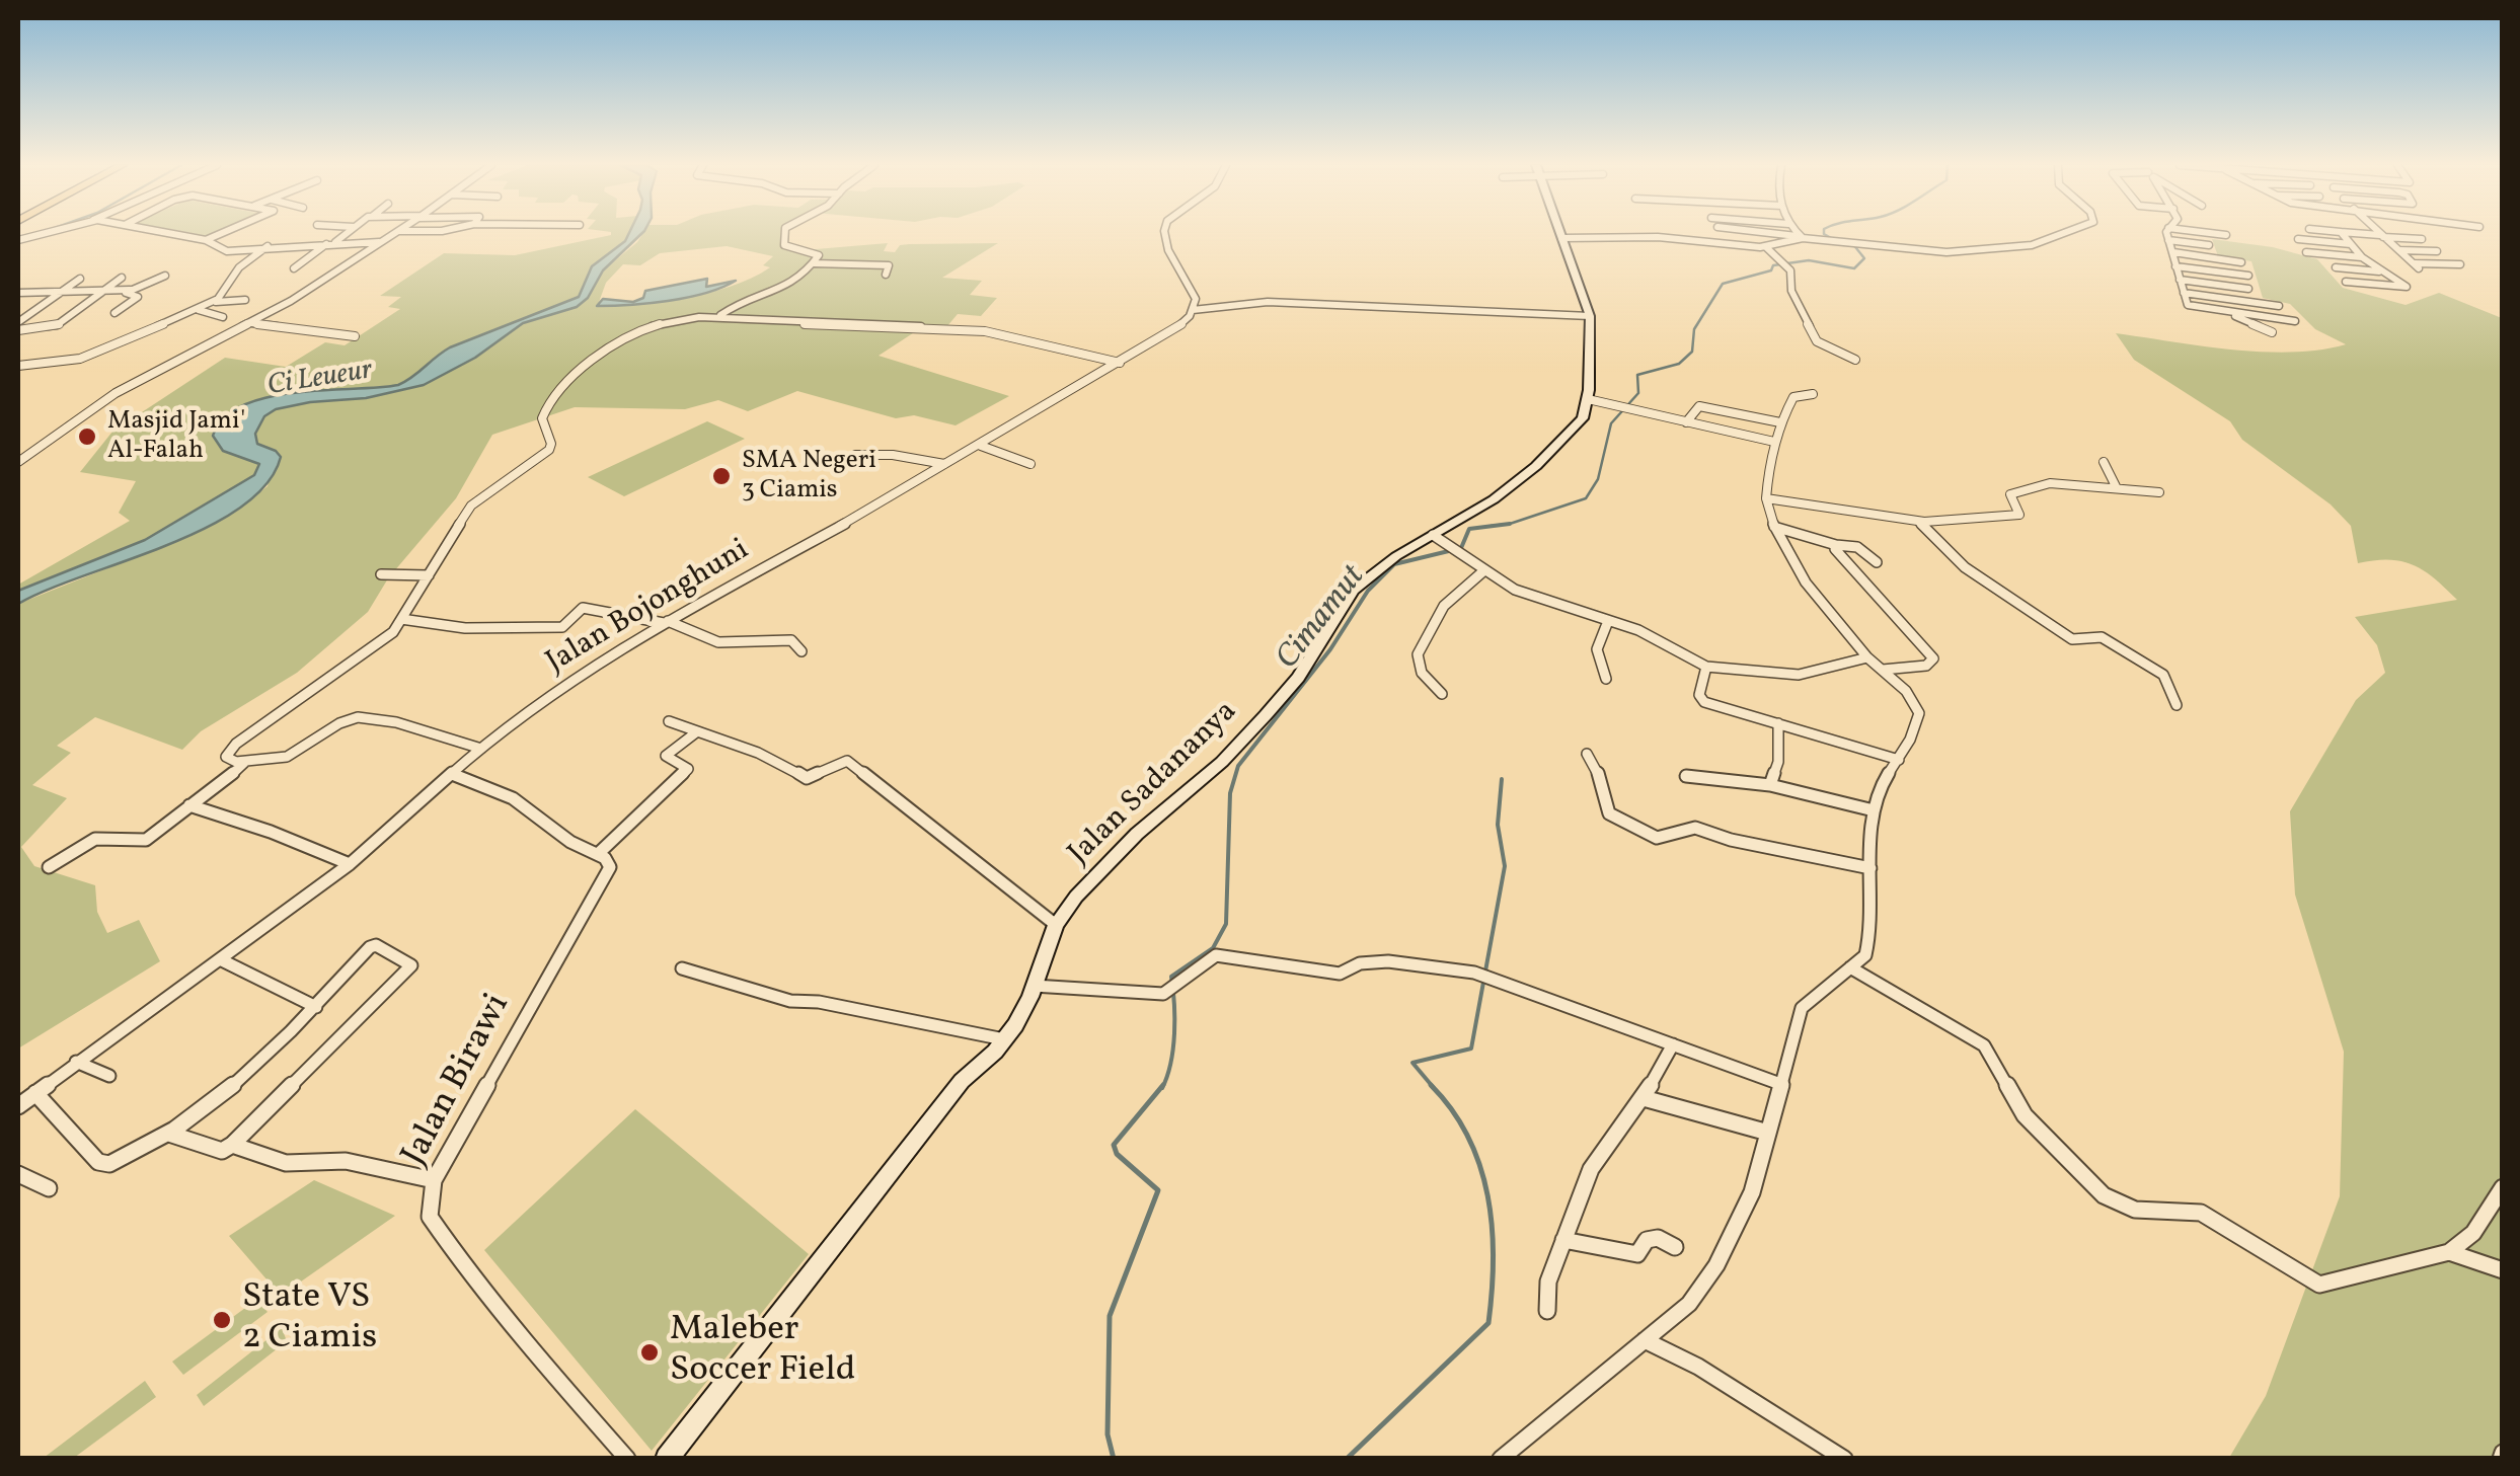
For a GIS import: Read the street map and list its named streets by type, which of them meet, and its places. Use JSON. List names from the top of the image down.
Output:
{
  "streets": {
    "street": ["Jalan Bojonghuni", "Jalan Sadananya", "Jalan Birawi"]
  },
  "water": ["Ci Leueur", "Cimamut"],
  "places": [
    "Masjid Jami' Al-Falah",
    "SMA Negeri 3 Ciamis",
    "State VS 2 Ciamis",
    "Maleber Soccer Field"
  ]
}
